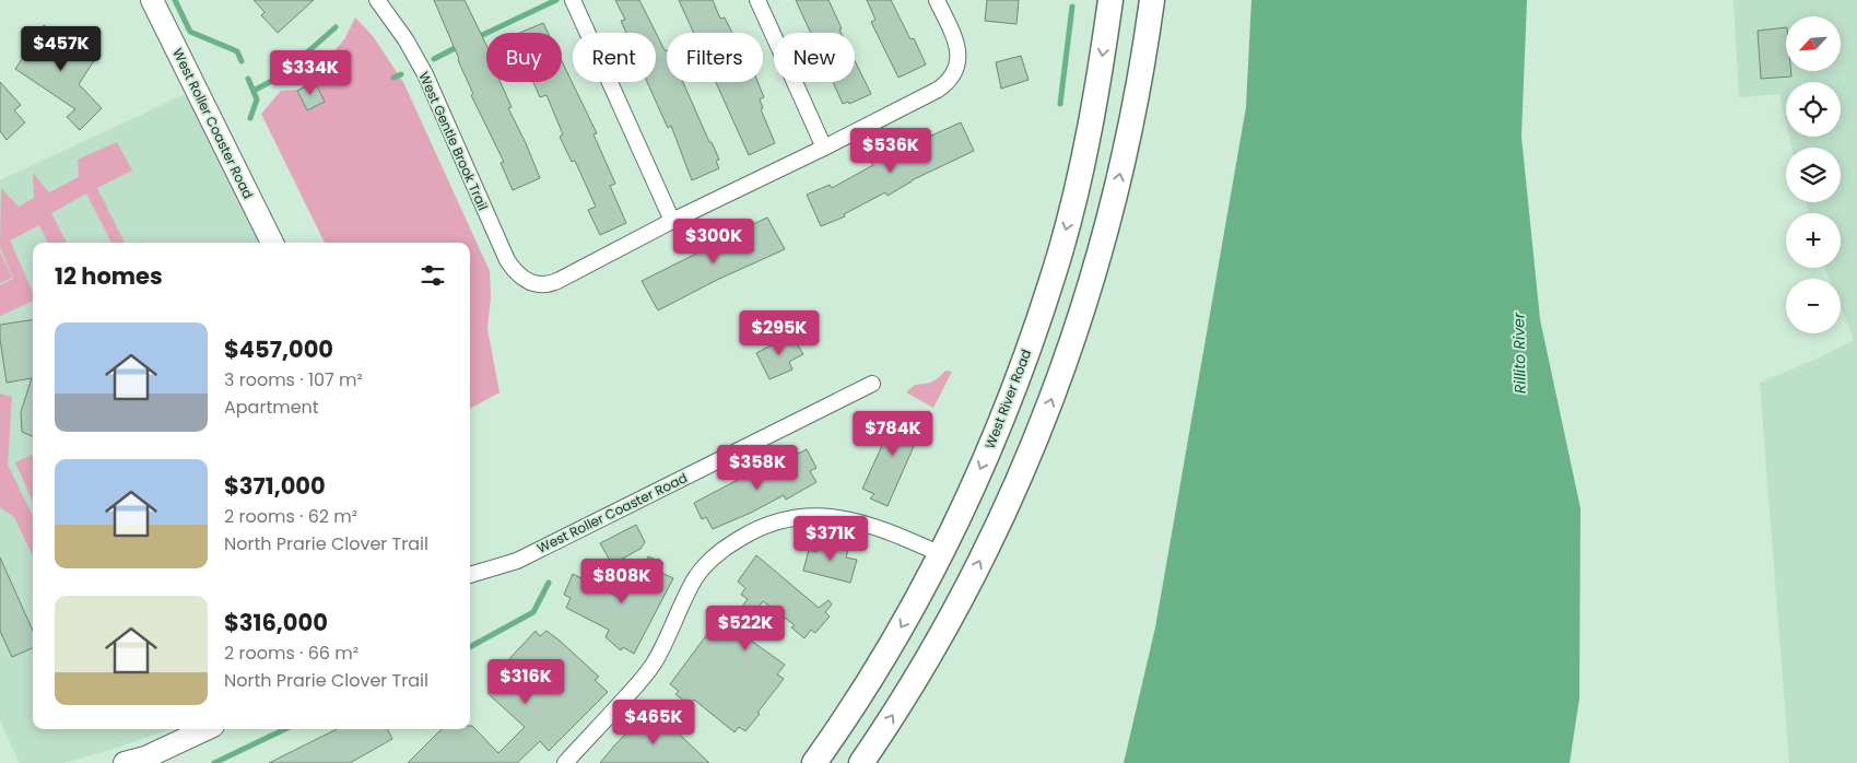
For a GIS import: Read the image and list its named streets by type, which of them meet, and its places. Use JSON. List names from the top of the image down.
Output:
{
  "streets": {
    "main road": ["West River Road"],
    "street": ["West Roller Coaster Road", "West Gentle Brook Trail"]
  },
  "water": ["Rillito River"],
  "north": "bottom left",
  "page": {
    "map_buttons": ["+", "−"],
    "price": [
      "$457K",
      "$334K",
      "$536K",
      "$300K",
      "$295K",
      "$784K",
      "$358K",
      "$371K",
      "$808K",
      "$522K",
      "$316K",
      "$465K"
    ],
    "chip": [
      "Buy",
      "Rent",
      "Filters",
      "New"
    ],
    "heading": "12 homes",
    "list": [
      {
        "name": "$457,000",
        "note": "3 rooms · 107 m² · Apartment"
      },
      {
        "name": "$371,000",
        "note": "2 rooms · 62 m² · North Prarie Clover Trail"
      },
      {
        "name": "$316,000",
        "note": "2 rooms · 66 m² · North Prarie Clover Trail"
      }
    ]
  }
}
